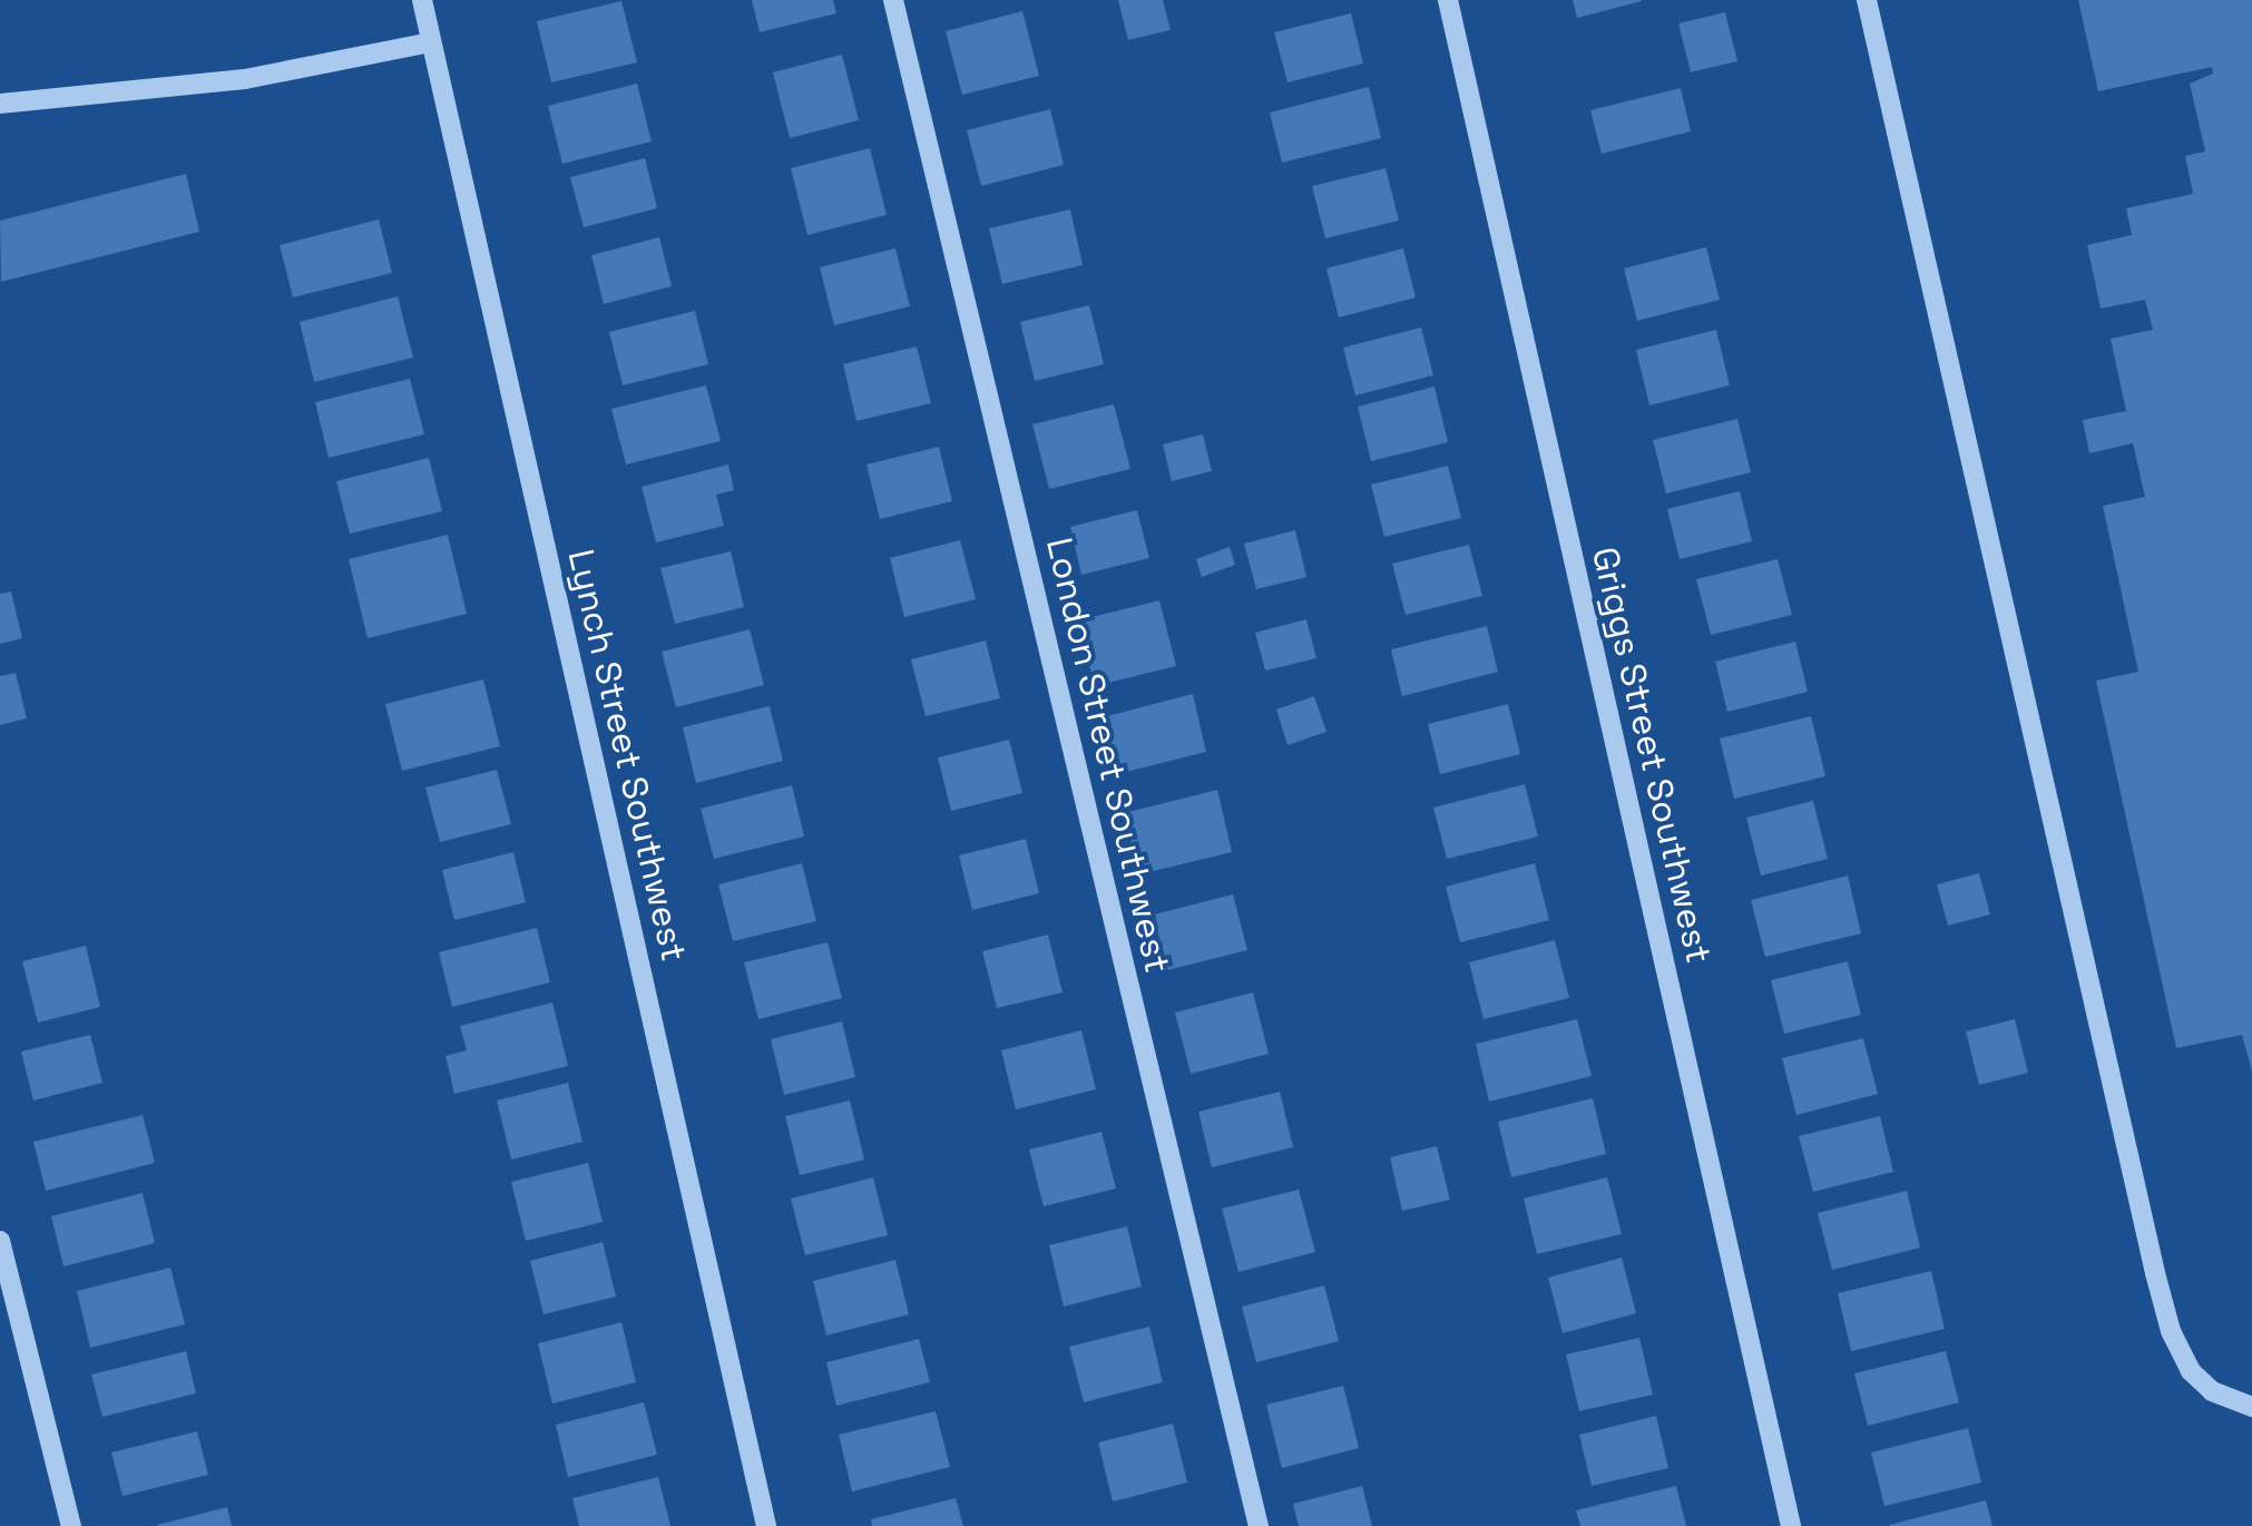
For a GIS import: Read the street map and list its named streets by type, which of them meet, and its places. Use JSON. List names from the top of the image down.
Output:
{
  "streets": {
    "street": ["Lynch Street Southwest", "London Street Southwest", "Griggs Street Southwest"]
  }
}
